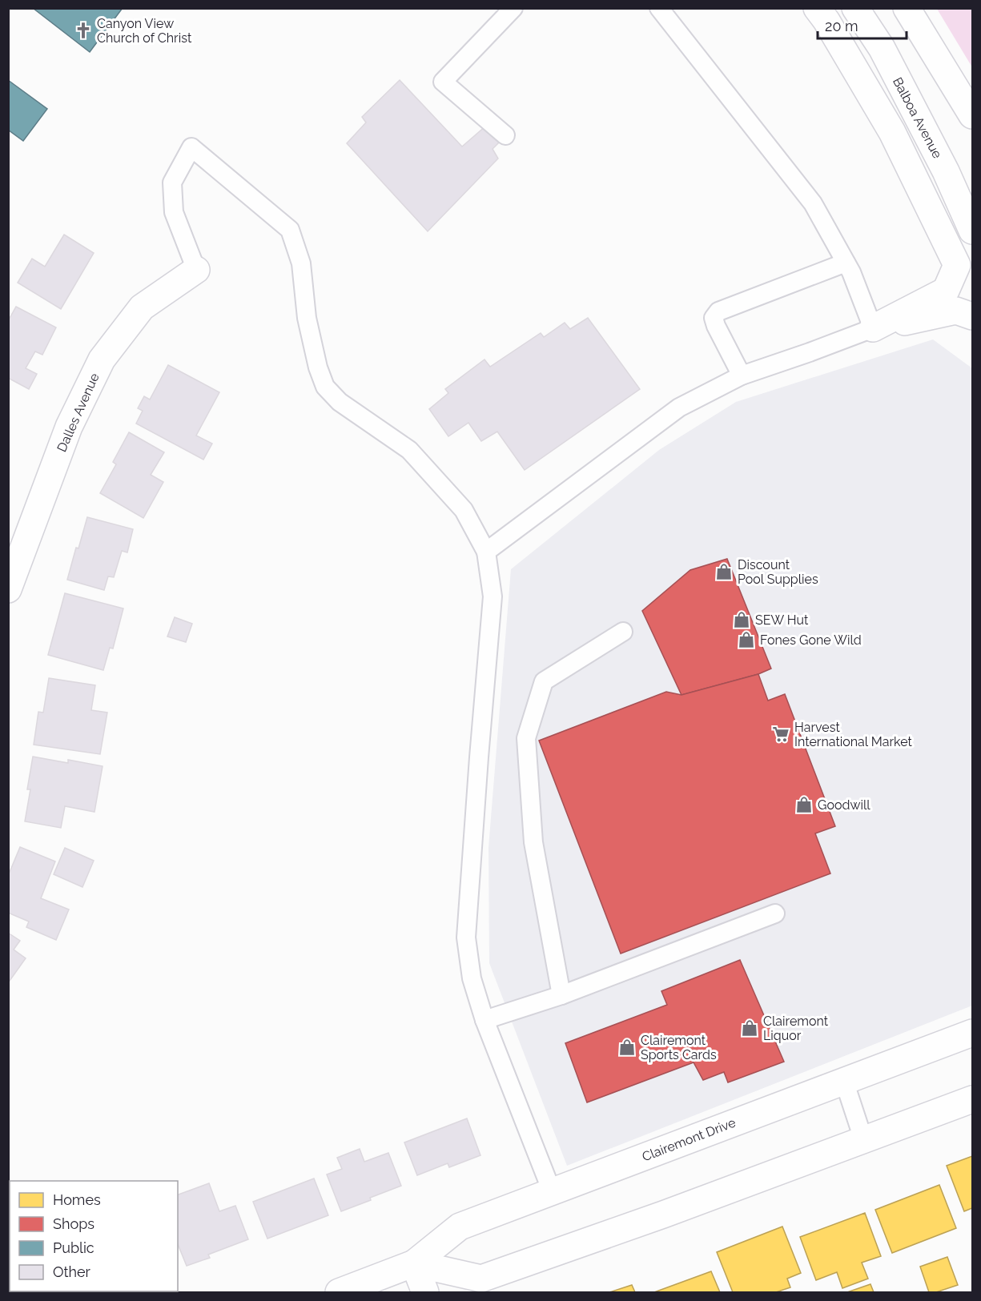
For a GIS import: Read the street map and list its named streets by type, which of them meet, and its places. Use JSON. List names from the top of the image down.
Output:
{
  "streets": {
    "main road": ["Balboa Avenue", "Dalles Avenue", "Clairemont Drive"]
  },
  "places": {
    "church": ["Canyon View Church of Christ"],
    "shop": [
      "Discount Pool Supplies",
      "SEW Hut",
      "Fones Gone Wild",
      "Goodwill",
      "Clairemont Liquor",
      "Clairemont Sports Cards"
    ],
    "supermarket": ["Harvest International Market"]
  },
  "legend": [
    "Homes",
    "Shops",
    "Public",
    "Other"
  ],
  "scale_bar": "20 m"
}
